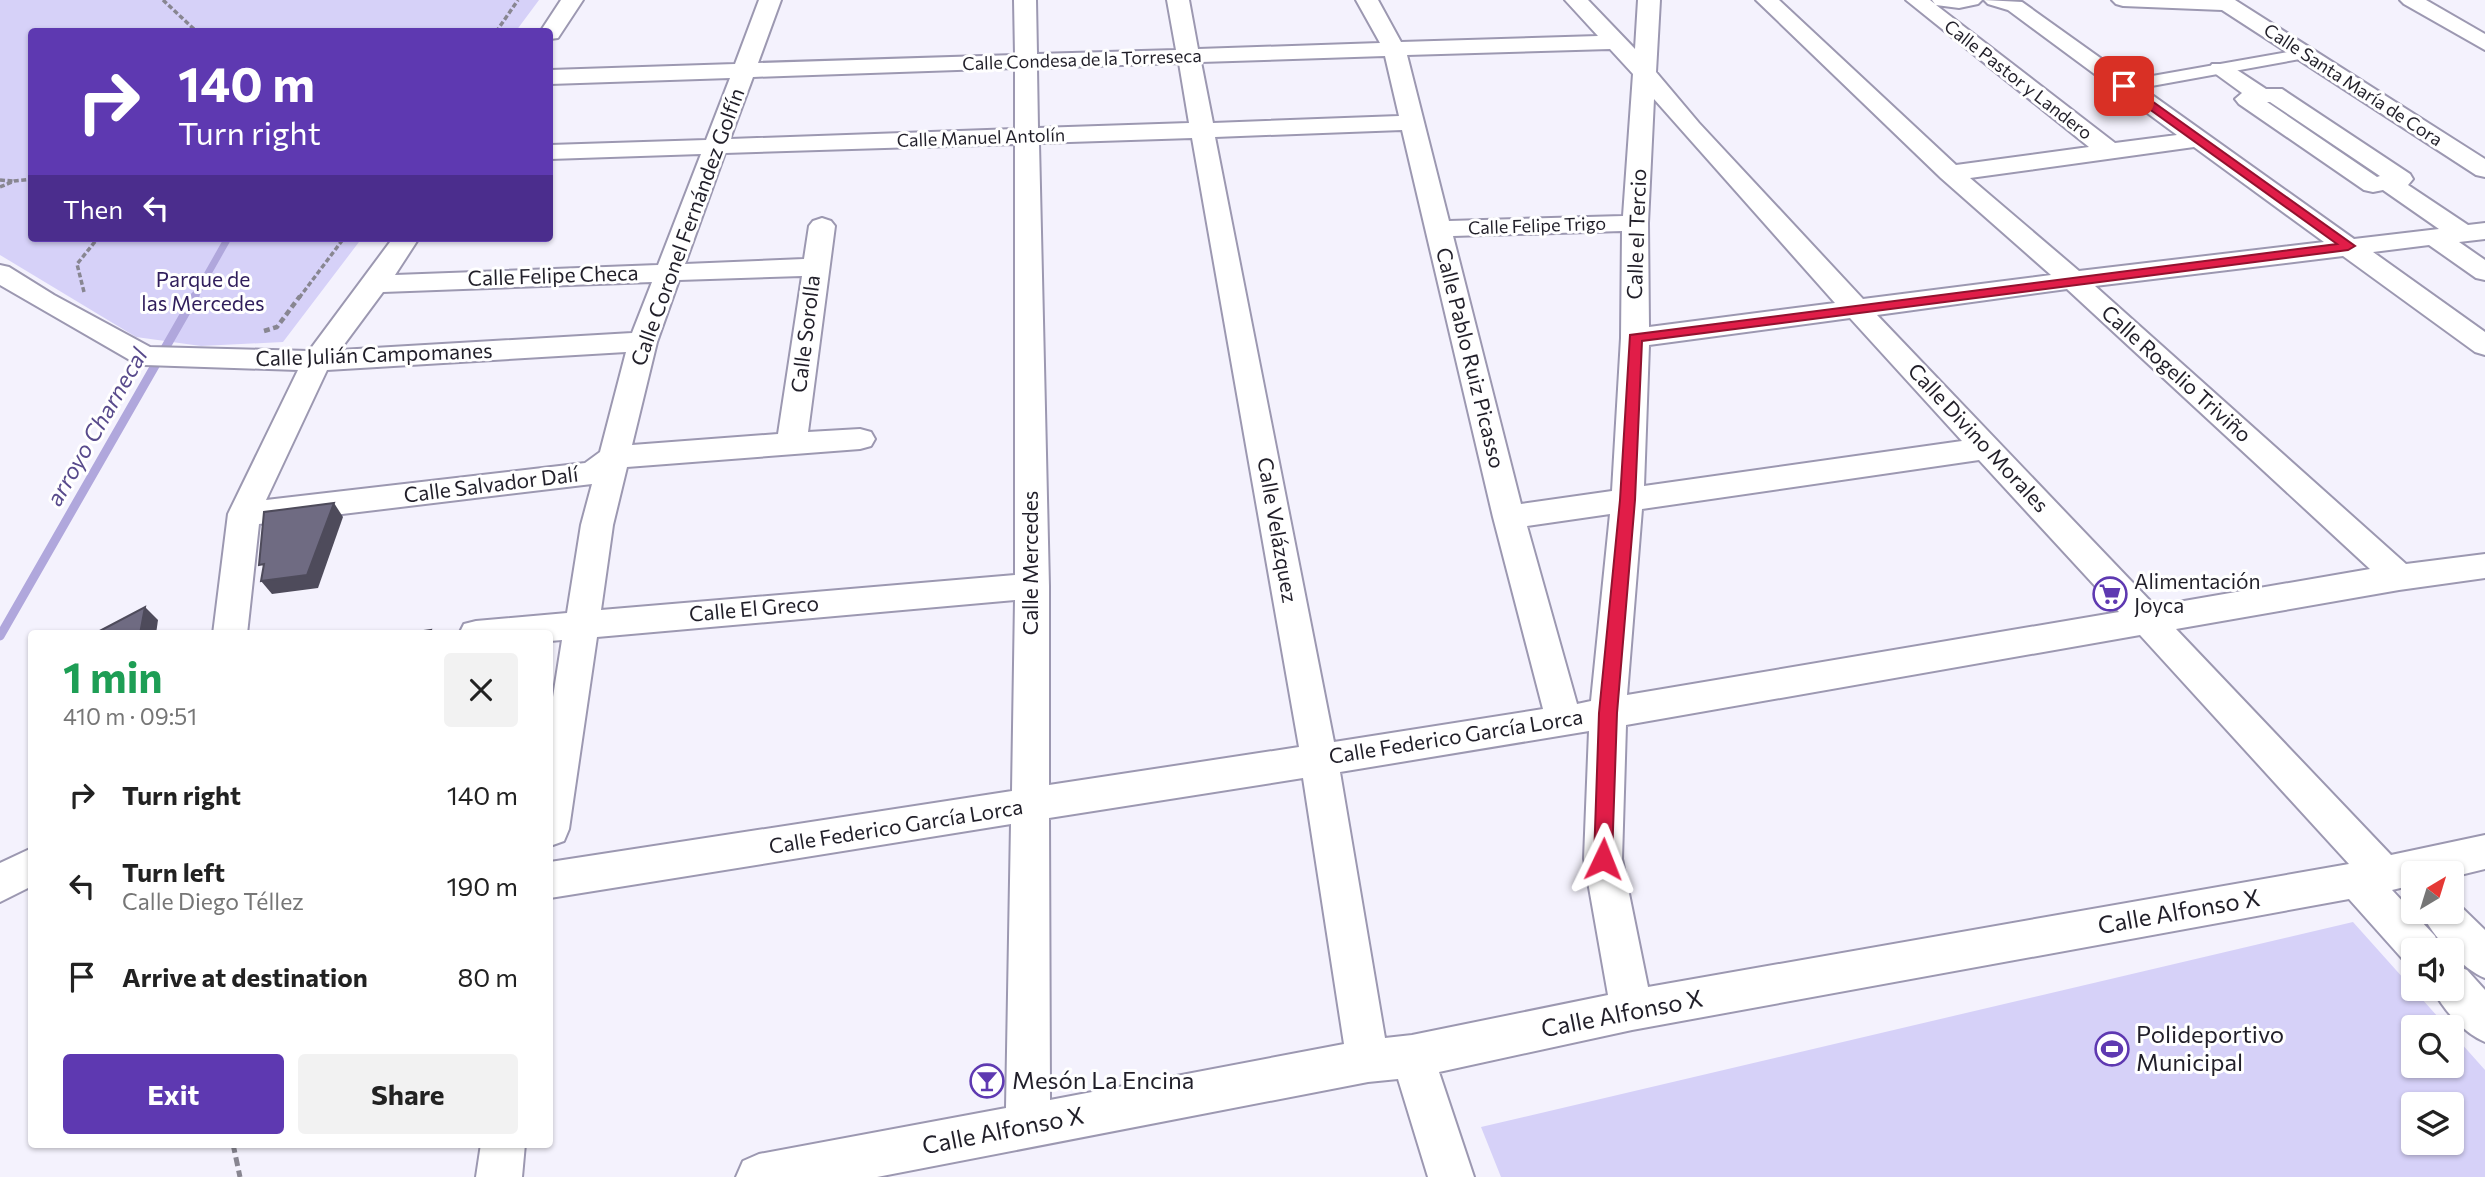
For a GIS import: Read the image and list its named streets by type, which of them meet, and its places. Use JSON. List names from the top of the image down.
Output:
{
  "streets": {
    "street": [
      "Calle Condesa de la Torreseca",
      "Calle Pastor y Landero",
      "Calle Santa María de Cora",
      "Calle Manuel Antolín",
      "Calle Felipe Trigo",
      "Calle Coronel Fernández Golfín",
      "Calle el Tercio",
      "Calle Felipe Checa",
      "Calle Sorolla",
      "Calle Julián Campomanes",
      "Calle Pablo Ruiz Picasso",
      "Calle Rogelio Triviño",
      "Calle Divino Morales",
      "Calle Salvador Dalí",
      "Calle Velázquez",
      "Calle Mercedes",
      "Calle El Greco",
      "Calle Federico García Lorca",
      "Calle Alfonso X"
    ]
  },
  "crossings": [
    ["Calle Condesa de la Torreseca", "Calle Coronel Fernández Golfín"],
    ["Calle Condesa de la Torreseca", "Calle Pablo Ruiz Picasso"],
    ["Calle Condesa de la Torreseca", "Calle Divino Morales"],
    ["Calle Condesa de la Torreseca", "Calle Velázquez"],
    ["Calle Condesa de la Torreseca", "Calle Mercedes"],
    ["Calle Manuel Antolín", "Calle Coronel Fernández Golfín"],
    ["Calle Manuel Antolín", "Calle Pablo Ruiz Picasso"],
    ["Calle Manuel Antolín", "Calle Velázquez"],
    ["Calle Manuel Antolín", "Calle Mercedes"],
    ["Calle Felipe Trigo", "Calle el Tercio"],
    ["Calle Felipe Trigo", "Calle Pablo Ruiz Picasso"],
    ["Calle Coronel Fernández Golfín", "Calle Felipe Checa"],
    ["Calle Coronel Fernández Golfín", "Calle Julián Campomanes"],
    ["Calle Coronel Fernández Golfín", "Calle Salvador Dalí"],
    ["Calle Coronel Fernández Golfín", "Calle El Greco"],
    ["Calle el Tercio", "Calle Divino Morales"],
    ["Calle el Tercio", "Calle Federico García Lorca"],
    ["Calle el Tercio", "Calle Alfonso X"],
    ["Calle Felipe Checa", "Calle Sorolla"],
    ["Calle Sorolla", "Calle Salvador Dalí"],
    ["Calle Pablo Ruiz Picasso", "Calle Federico García Lorca"],
    ["Calle Rogelio Triviño", "Calle Federico García Lorca"],
    ["Calle Divino Morales", "Calle Federico García Lorca"],
    ["Calle Divino Morales", "Calle Alfonso X"],
    ["Calle Velázquez", "Calle Federico García Lorca"],
    ["Calle Velázquez", "Calle Alfonso X"],
    ["Calle Mercedes", "Calle El Greco"],
    ["Calle Mercedes", "Calle Federico García Lorca"],
    ["Calle Mercedes", "Calle Alfonso X"]
  ],
  "water": ["arroyo Charnecal"],
  "parks": ["Parque de las Mercedes"],
  "places": {
    "supermarket": ["Alimentación Joyca"],
    "sports": ["Polideportivo Municipal"],
    "bar": ["Mesón La Encina"]
  },
  "north": "top right",
  "page": {
    "turn": ["140 m", "Turn right"],
    "then": "Then",
    "heading": ["1 min", "410 m · 09:51"],
    "list": [
      {
        "name": "Turn right",
        "value": "140 m"
      },
      {
        "name": "Turn left",
        "note": "Calle Diego Téllez",
        "value": "190 m"
      },
      {
        "name": "Arrive at destination",
        "value": "80 m"
      }
    ],
    "buttons": ["Exit", "Share"]
  }
}
